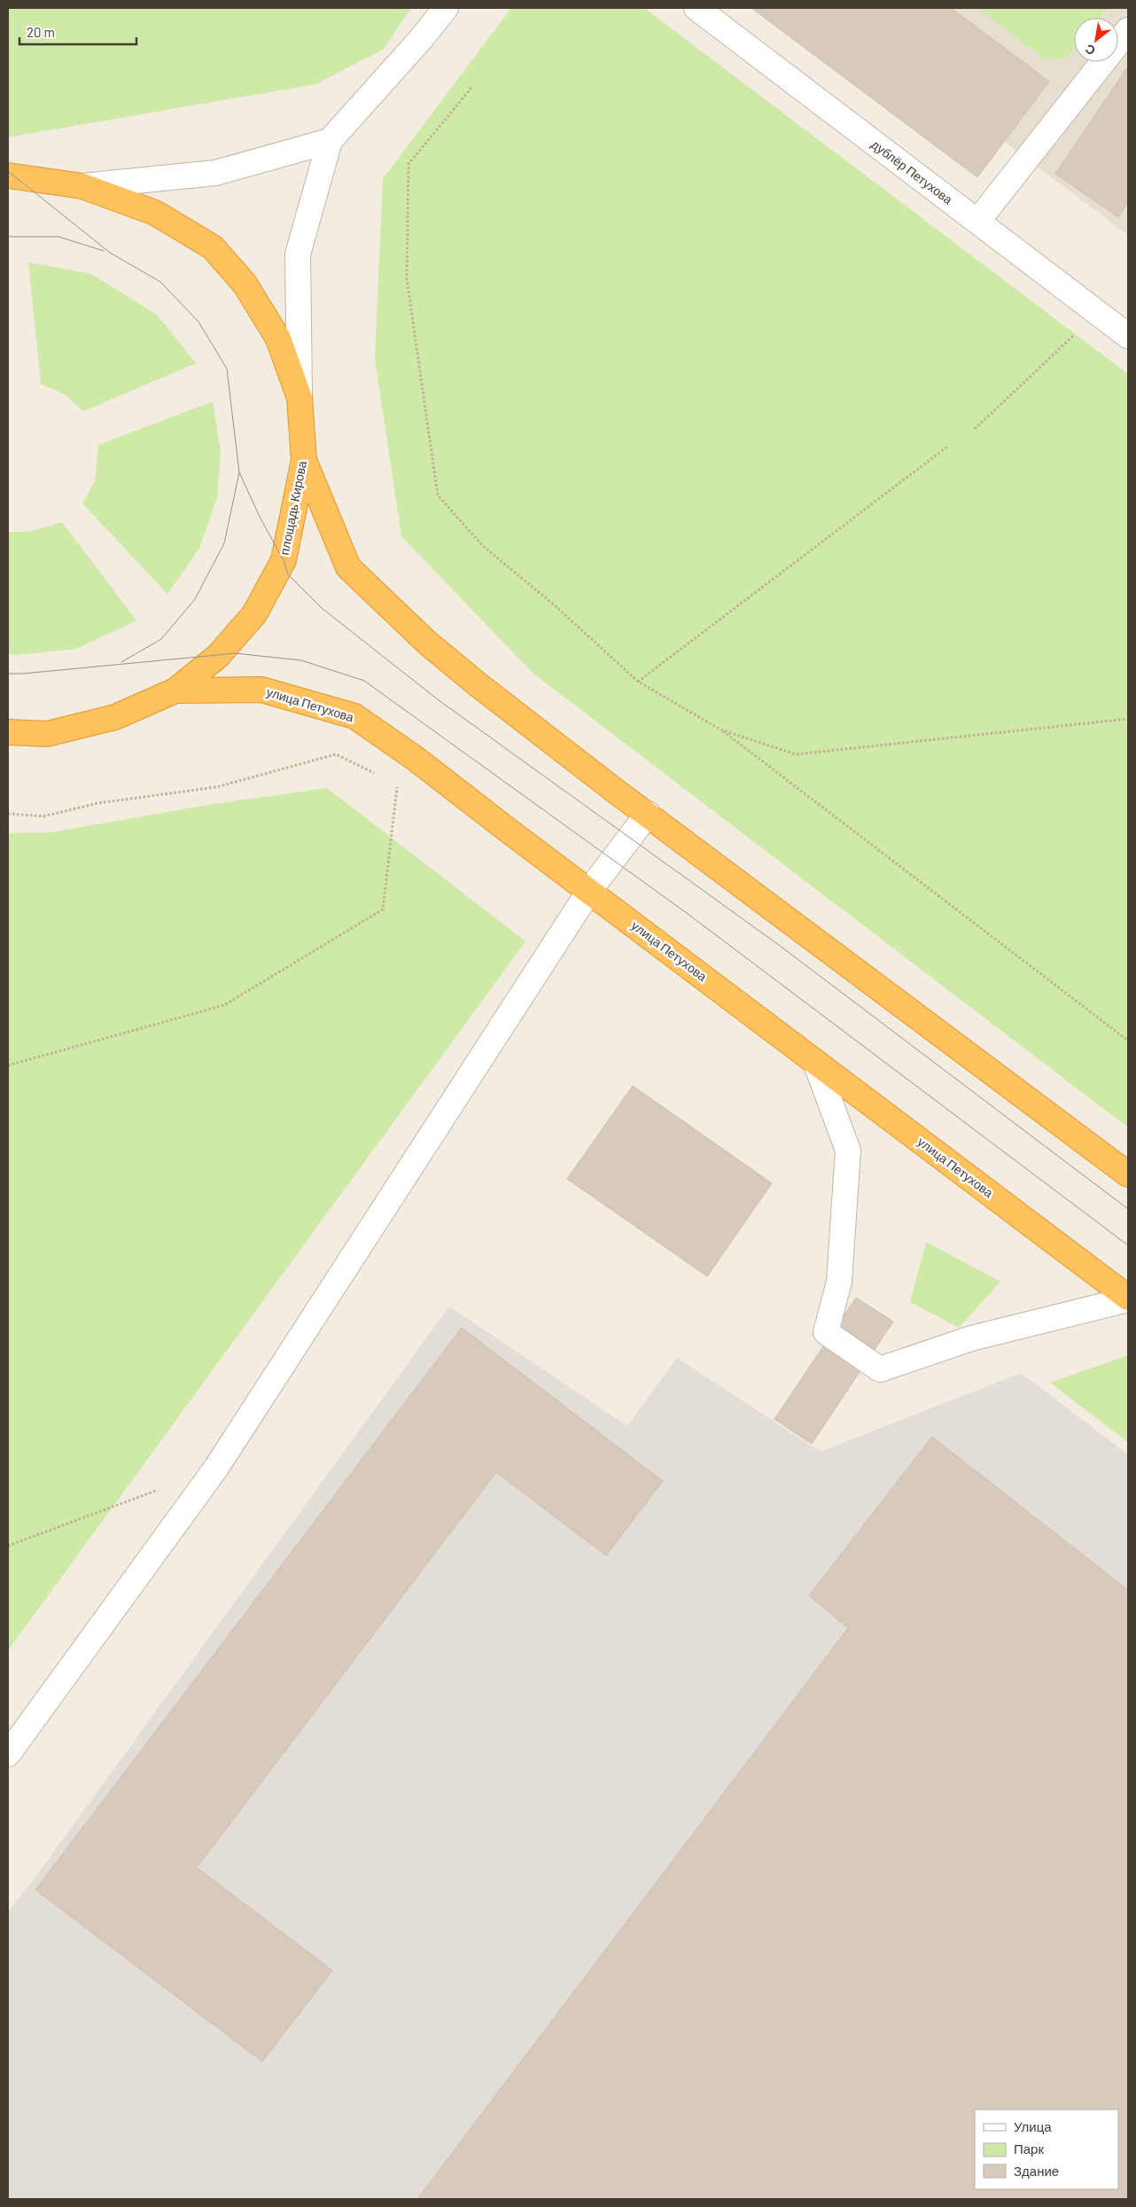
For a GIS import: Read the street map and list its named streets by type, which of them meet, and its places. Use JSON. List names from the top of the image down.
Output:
{
  "streets": {
    "highway": ["площадь Кирова", "улица Петухова"],
    "street": ["дублёр Петухова"]
  },
  "crossings": [
    ["площадь Кирова", "улица Петухова"]
  ],
  "legend": ["Улица", "Парк", "Здание"],
  "scale_bar": "20 m",
  "north": "bottom left"
}
